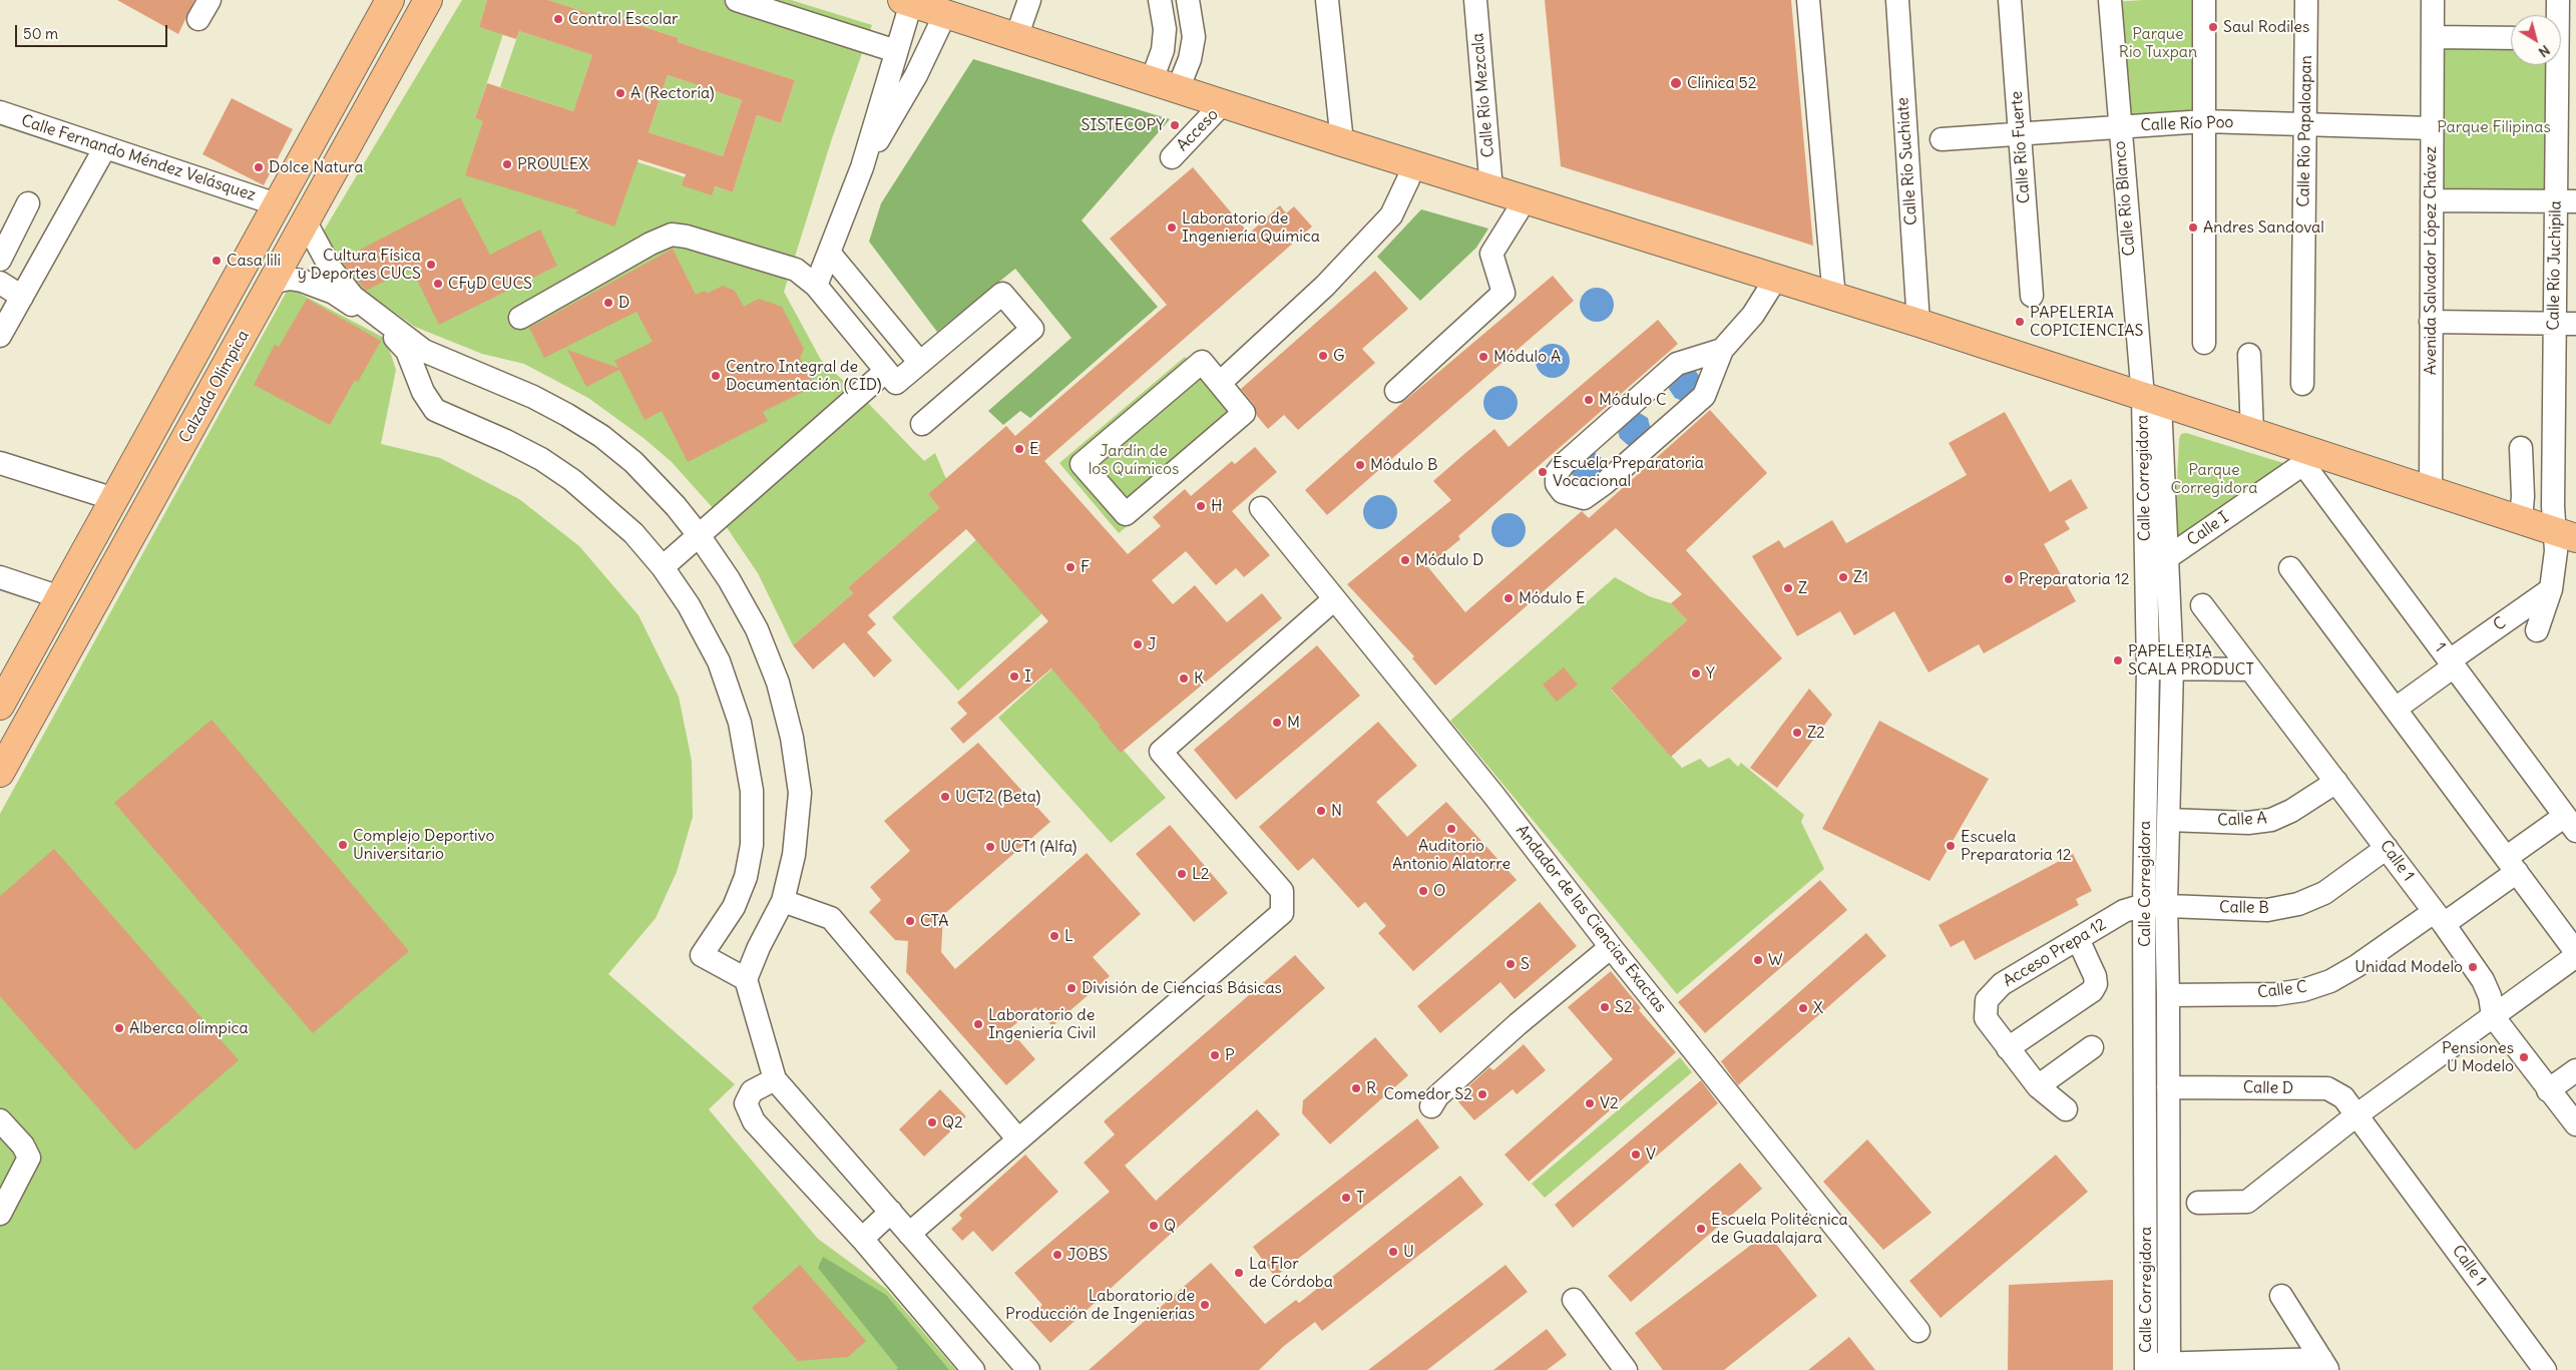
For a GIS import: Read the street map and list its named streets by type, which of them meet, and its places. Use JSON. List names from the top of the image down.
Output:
{
  "streets": {
    "main road": ["Calzada Olímpica"],
    "street": [
      "Calle Río Mezcala",
      "Calle Río Poo",
      "Acceso",
      "Calle Río Papaloapan",
      "Calle Río Fuerte",
      "Calle Fernando Méndez Velásquez",
      "Calle Río Suchiate",
      "Calle Río Blanco",
      "Avenida Salvador López Chávez",
      "Calle Río Juchipila",
      "Calle Corregidora",
      "Calle I",
      "C",
      "1",
      "Calle A",
      "Calle 1",
      "Calle B",
      "Andador de las Ciencias Exactas",
      "Acceso Prepa 12",
      "Calle C",
      "Calle D"
    ]
  },
  "crossings": [
    ["Calle Río Poo", "Calle Río Papaloapan"],
    ["Calle Río Poo", "Calle Río Fuerte"],
    ["Calle Río Poo", "Calle Río Blanco"],
    ["Calle Río Poo", "Avenida Salvador López Chávez"],
    ["Calle Fernando Méndez Velásquez", "Calzada Olímpica"],
    ["Calle Río Blanco", "Calle Corregidora"],
    ["Calle Corregidora", "Calle I"],
    ["Calle Corregidora", "Calle A"],
    ["Calle Corregidora", "Calle B"],
    ["Calle Corregidora", "Acceso Prepa 12"],
    ["Calle Corregidora", "Calle C"],
    ["Calle Corregidora", "Calle D"],
    ["Calle I", "1"],
    ["C", "1"],
    ["1", "Calle C"],
    ["Calle A", "Calle 1"],
    ["Calle 1", "Calle B"],
    ["Calle 1", "Calle C"],
    ["Calle 1", "Calle D"],
    ["Calle B", "Acceso Prepa 12"]
  ],
  "parks": [
    "Parque Rio Tuxpan",
    "Parque Filipinas",
    "Jardín de los Químicos",
    "Parque Corregidora"
  ],
  "places": [
    "Control Escolar",
    "Saul Rodiles",
    "Clínica 52",
    "A (Rectoría)",
    "SISTECOPY",
    "PROULEX",
    "Dolce Natura",
    "Laboratorio de Ingeniería Química",
    "Andres Sandoval",
    "Casa lili",
    "Cultura Física y Deportes CUCS",
    "CFyD CUCS",
    "D",
    "PAPELERIA COPICIENCIAS",
    "G",
    "Módulo A",
    "Centro Integral de Documentación (CID)",
    "Módulo C",
    "E",
    "Módulo B",
    "Escuela Preparatoria Vocacional",
    "H",
    "Módulo D",
    "F",
    "Z1",
    "Preparatoria 12",
    "Z",
    "Módulo E",
    "J",
    "PAPELERIA SCALA PRODUCT",
    "Y",
    "I",
    "K",
    "M",
    "Z2",
    "UCT2 (Beta)",
    "N",
    "Auditorio Antonio Alatorre",
    "Complejo Deportivo Universitario",
    "Escuela Preparatoria 12",
    "UCT1 (Alfa)",
    "L2",
    "O",
    "CTA",
    "L",
    "W",
    "S",
    "Unidad Modelo",
    "División de Ciencias Básicas",
    "S2",
    "X",
    "Laboratorio de Ingeniería Civil",
    "Alberca olímpica",
    "P",
    "Pensiones U Modelo",
    "R",
    "Comedor S2",
    "V2",
    "Q2",
    "V",
    "T",
    "Q",
    "Escuela Politécnica de Guadalajara",
    "U",
    "JOBS",
    "La Flor de Córdoba",
    "Laboratorio de Producción de Ingenierías"
  ],
  "scale_bar": "50 m",
  "north": "bottom right"
}
